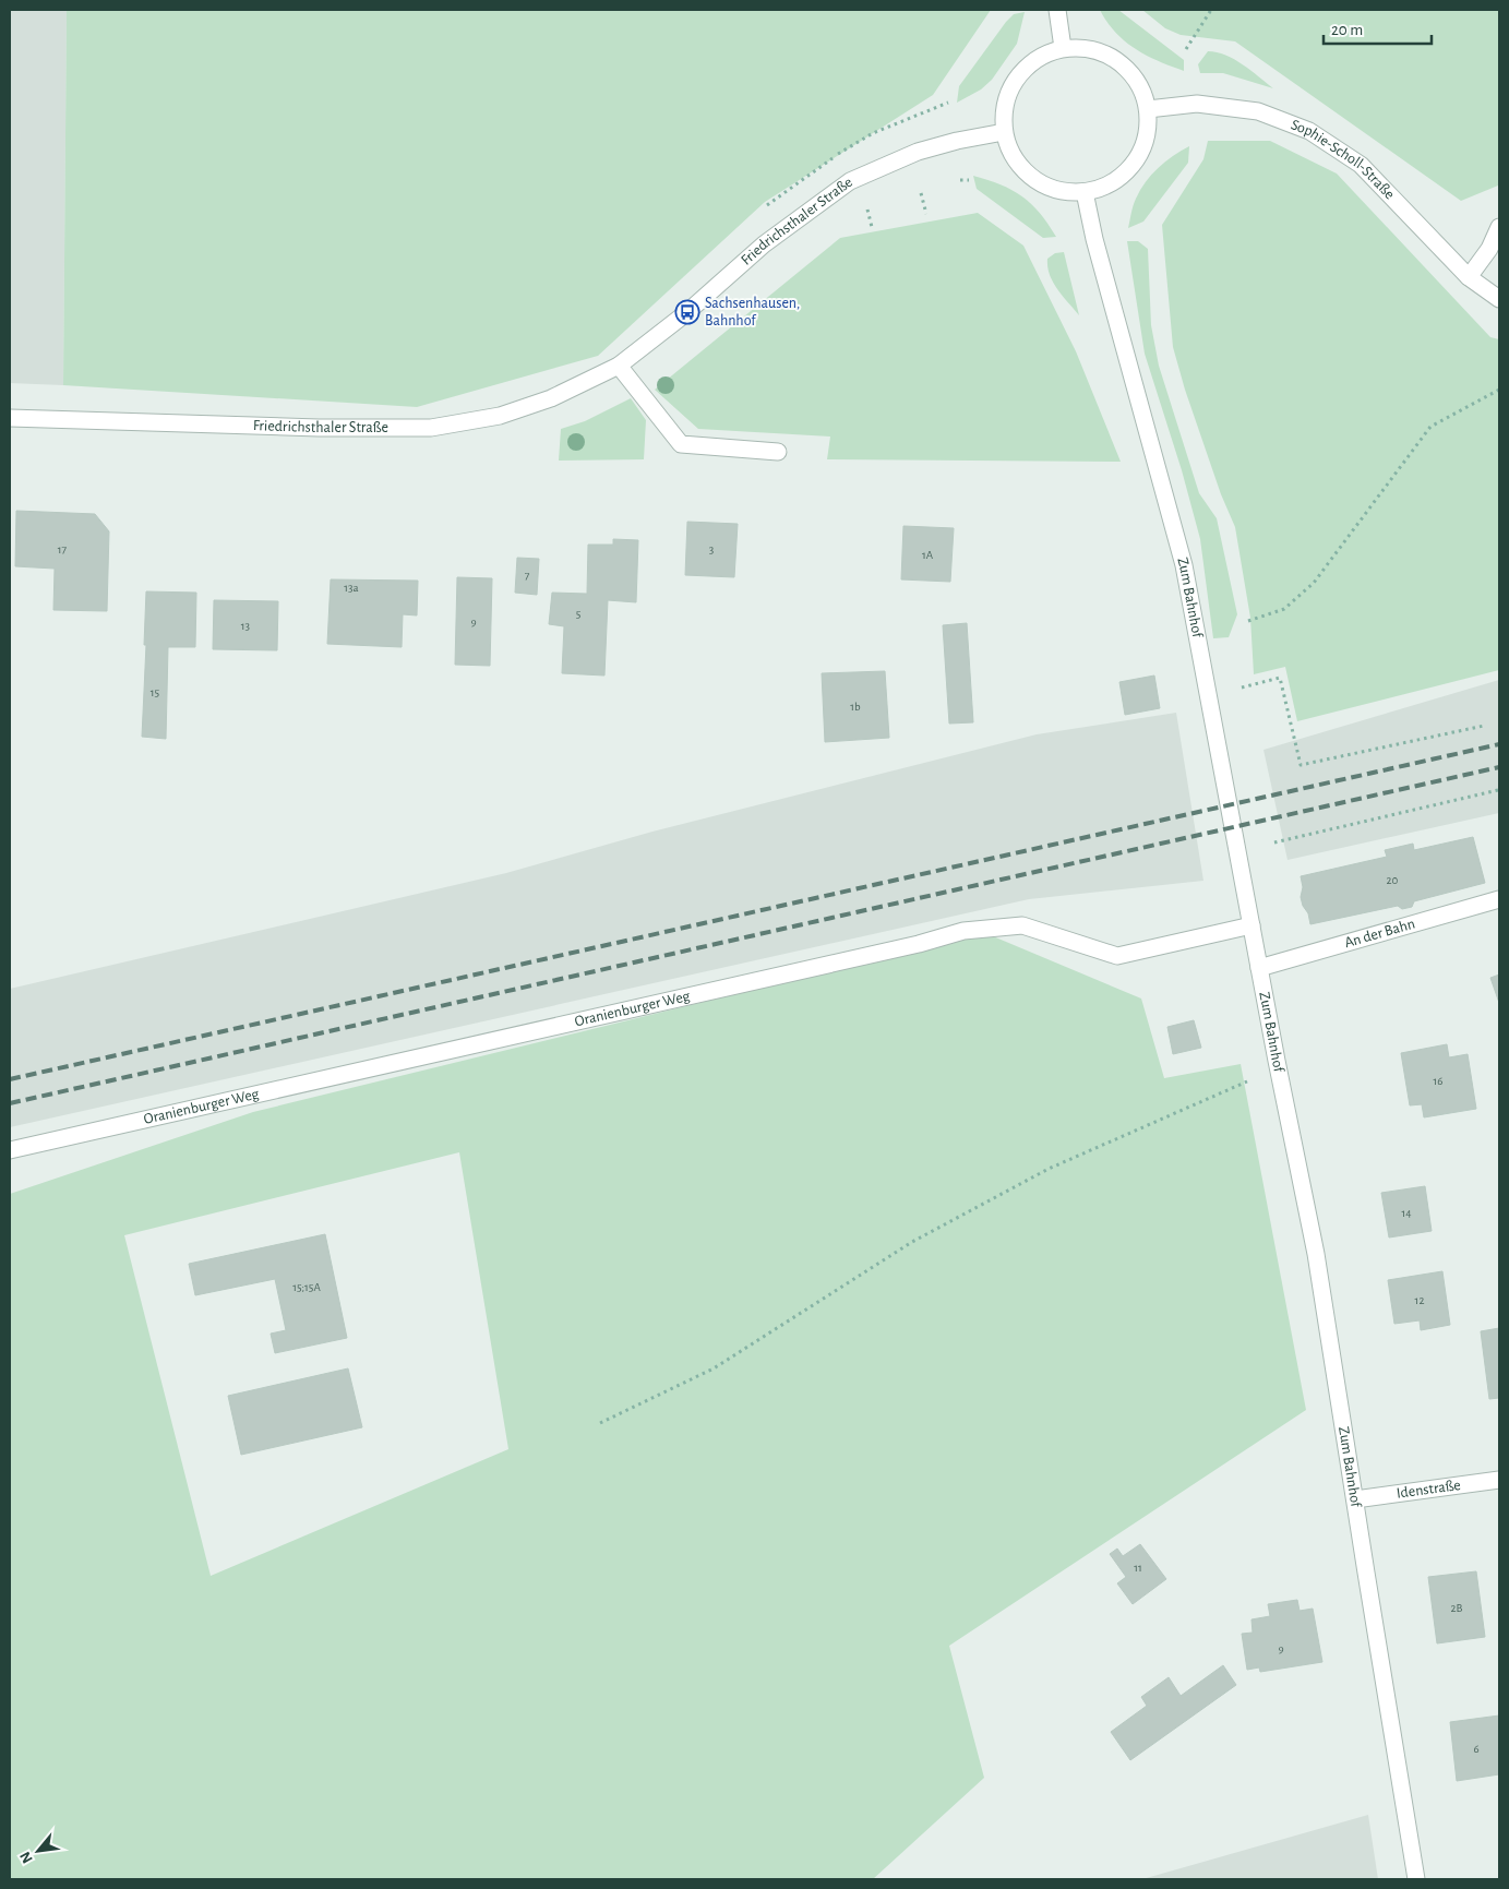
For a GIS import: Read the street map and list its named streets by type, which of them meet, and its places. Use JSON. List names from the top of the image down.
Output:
{
  "streets": {
    "street": [
      "Sophie-Scholl-Straße",
      "Friedrichsthaler Straße",
      "Zum Bahnhof",
      "An der Bahn",
      "Oranienburger Weg",
      "Idenstraße"
    ]
  },
  "crossings": [
    ["Sophie-Scholl-Straße", "Friedrichsthaler Straße"],
    ["Sophie-Scholl-Straße", "Zum Bahnhof"],
    ["Friedrichsthaler Straße", "Zum Bahnhof"],
    ["Zum Bahnhof", "An der Bahn"],
    ["Zum Bahnhof", "Oranienburger Weg"],
    ["Zum Bahnhof", "Idenstraße"]
  ],
  "places": {
    "bus stop": ["Sachsenhausen, Bahnhof"]
  },
  "house_numbers": [
    "17",
    "3",
    "1A",
    "7",
    "13a",
    "5",
    "9",
    "13",
    "15",
    "1b",
    "20",
    "16",
    "14",
    "15;15A",
    "12",
    "11",
    "2B",
    "9",
    "6"
  ],
  "scale_bar": "20 m",
  "north": "bottom left"
}
